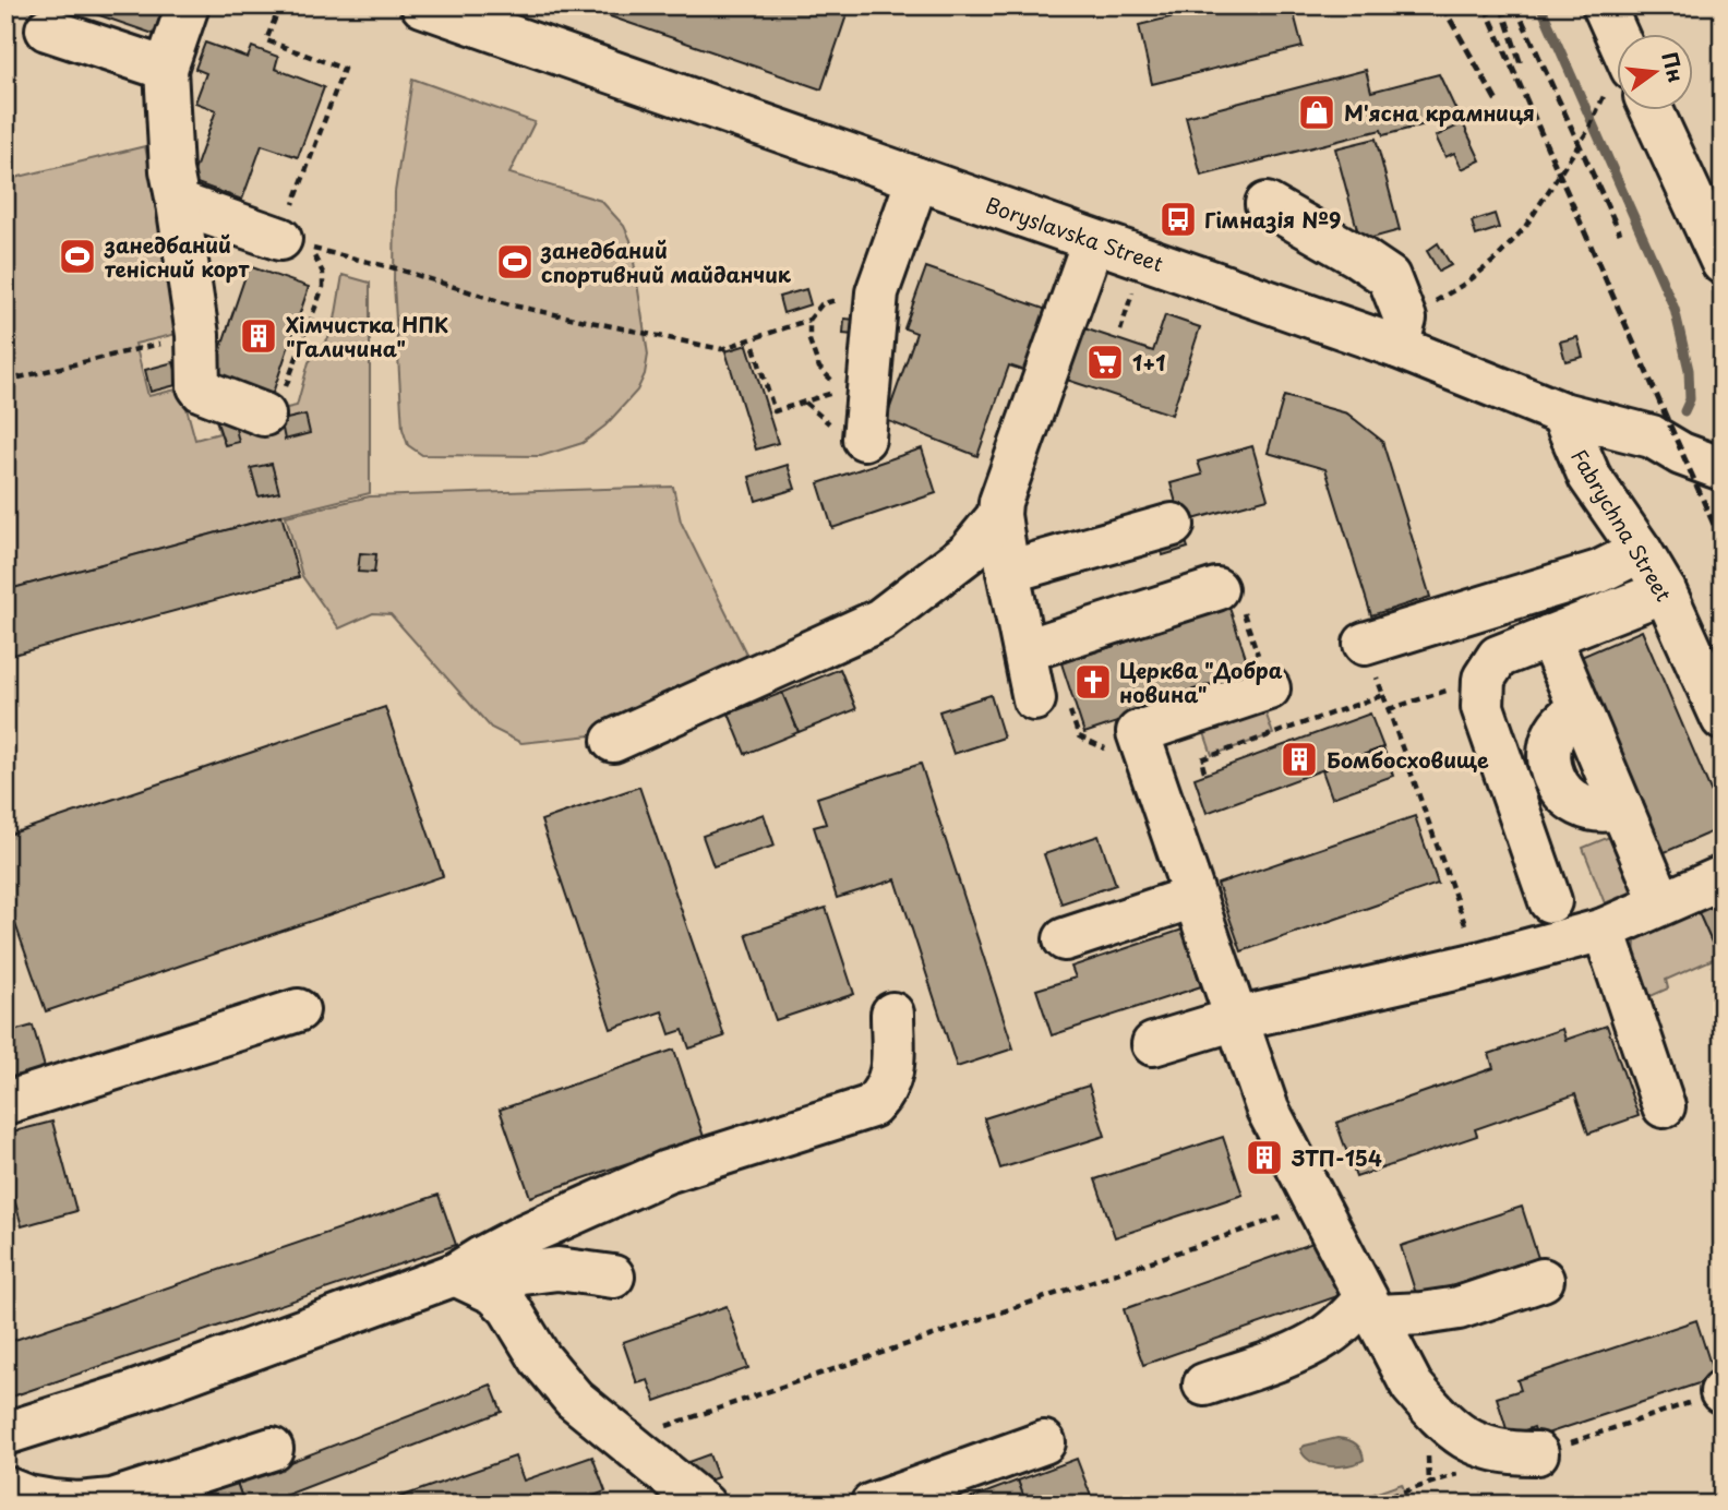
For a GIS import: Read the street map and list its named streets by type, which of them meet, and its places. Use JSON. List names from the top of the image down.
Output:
{
  "streets": {
    "street": ["Boryslavska Street", "Fabrychna Street"]
  },
  "crossings": [
    ["Boryslavska Street", "Fabrychna Street"]
  ],
  "places": {
    "shop": ["М'ясна крамниця"],
    "bus stop": ["Гімназія №9"],
    "sports": ["занедбаний тенісний корт", "занедбаний спортивний майданчик"],
    "building": ["Хімчистка НПК \"Галичина\"", "Бомбосховище", "ЗТП-154"],
    "supermarket": ["1+1"],
    "church": ["Церква \"Добра новина\""]
  },
  "north": "right"
}
